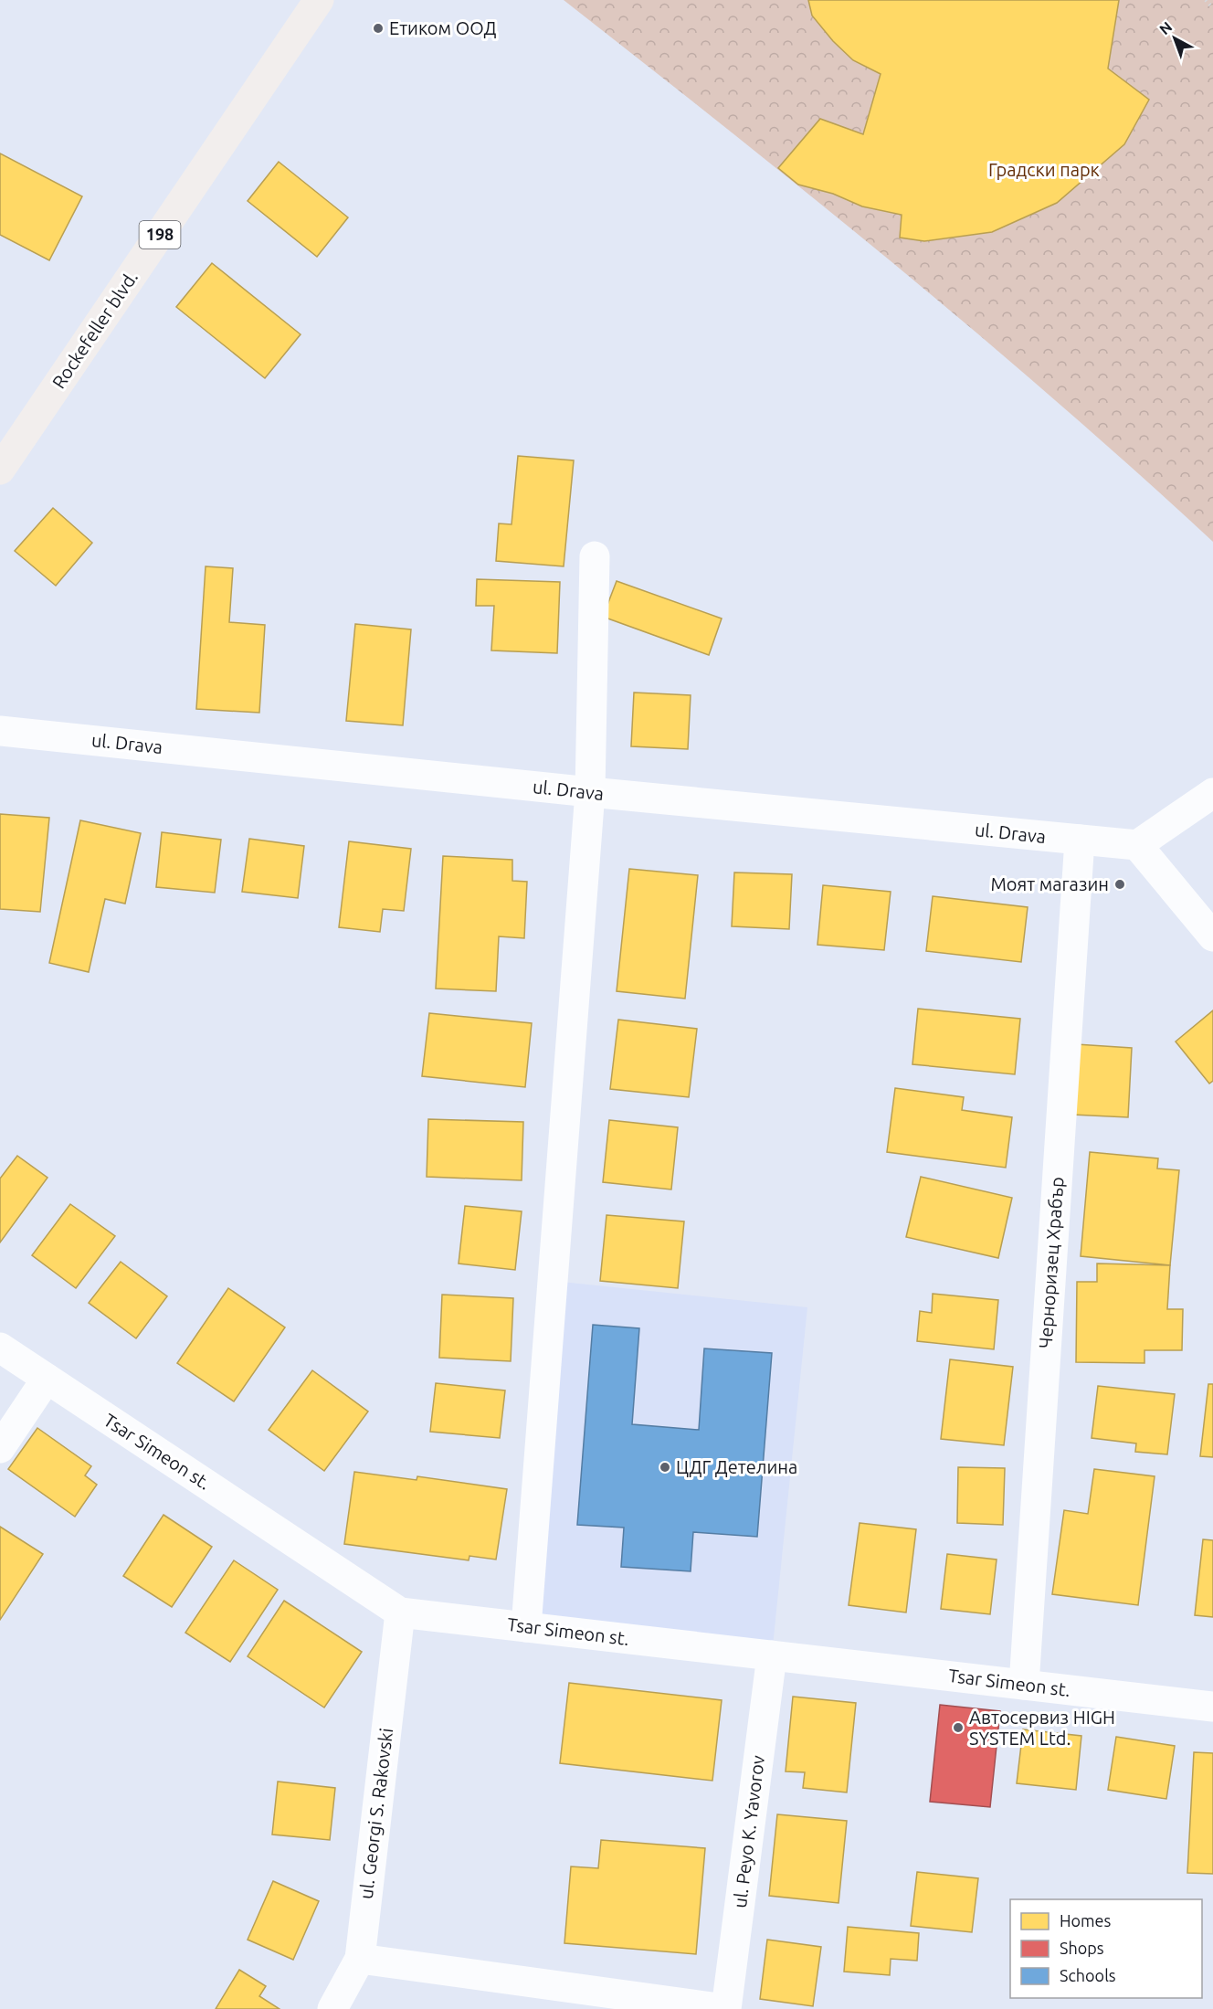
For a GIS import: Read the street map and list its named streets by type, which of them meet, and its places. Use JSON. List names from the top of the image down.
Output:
{
  "streets": {
    "main road": ["198", "Rockefeller blvd."],
    "street": [
      "ul. Drava",
      "Черноризец Храбър",
      "Tsar Simeon st.",
      "ul. Georgi S. Rakovski",
      "ul. Peyo K. Yavorov"
    ]
  },
  "crossings": [
    ["ul. Drava", "Черноризец Храбър"],
    ["Черноризец Храбър", "Tsar Simeon st."],
    ["Tsar Simeon st.", "ul. Georgi S. Rakovski"],
    ["Tsar Simeon st.", "ul. Peyo K. Yavorov"]
  ],
  "parks": ["Градски парк"],
  "places": [
    "Етиком ООД",
    "Моят магазин",
    "ЦДГ Детелина",
    "Автосервиз HIGH SYSTEM Ltd."
  ],
  "legend": ["Homes", "Shops", "Schools"],
  "north": "top left"
}
